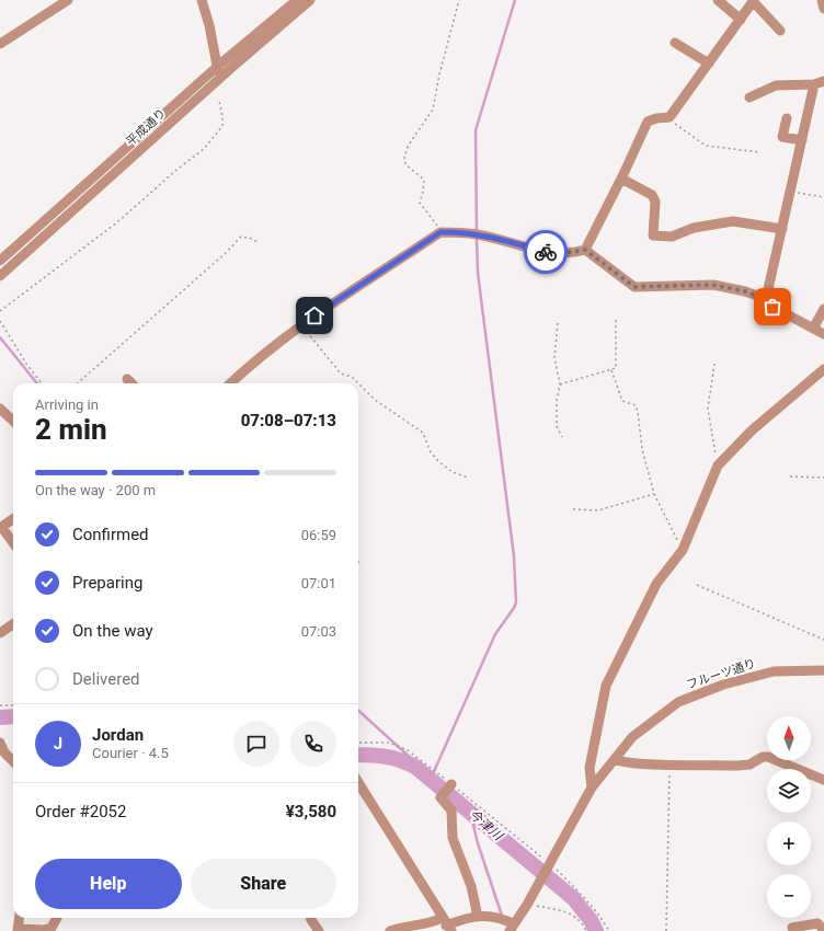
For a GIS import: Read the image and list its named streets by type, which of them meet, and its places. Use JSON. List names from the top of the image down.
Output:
{
  "streets": {
    "street": ["平成通り", "フルーツ通り"]
  },
  "water": ["今津川"],
  "north": "top",
  "page": {
    "heading": ["2 min", "Arriving in", "07:08–07:13"],
    "panel": [
      "Jordan",
      "Courier · 4.5",
      "Order #2052",
      "¥3,580"
    ],
    "bar": "On the way · 200 m",
    "list": [
      ["Confirmed", "06:59"],
      ["Preparing", "07:01"],
      ["On the way", "07:03"],
      "Delivered"
    ],
    "map_buttons": ["+", "−"],
    "round": "J",
    "buttons": ["Help", "Share"]
  }
}
